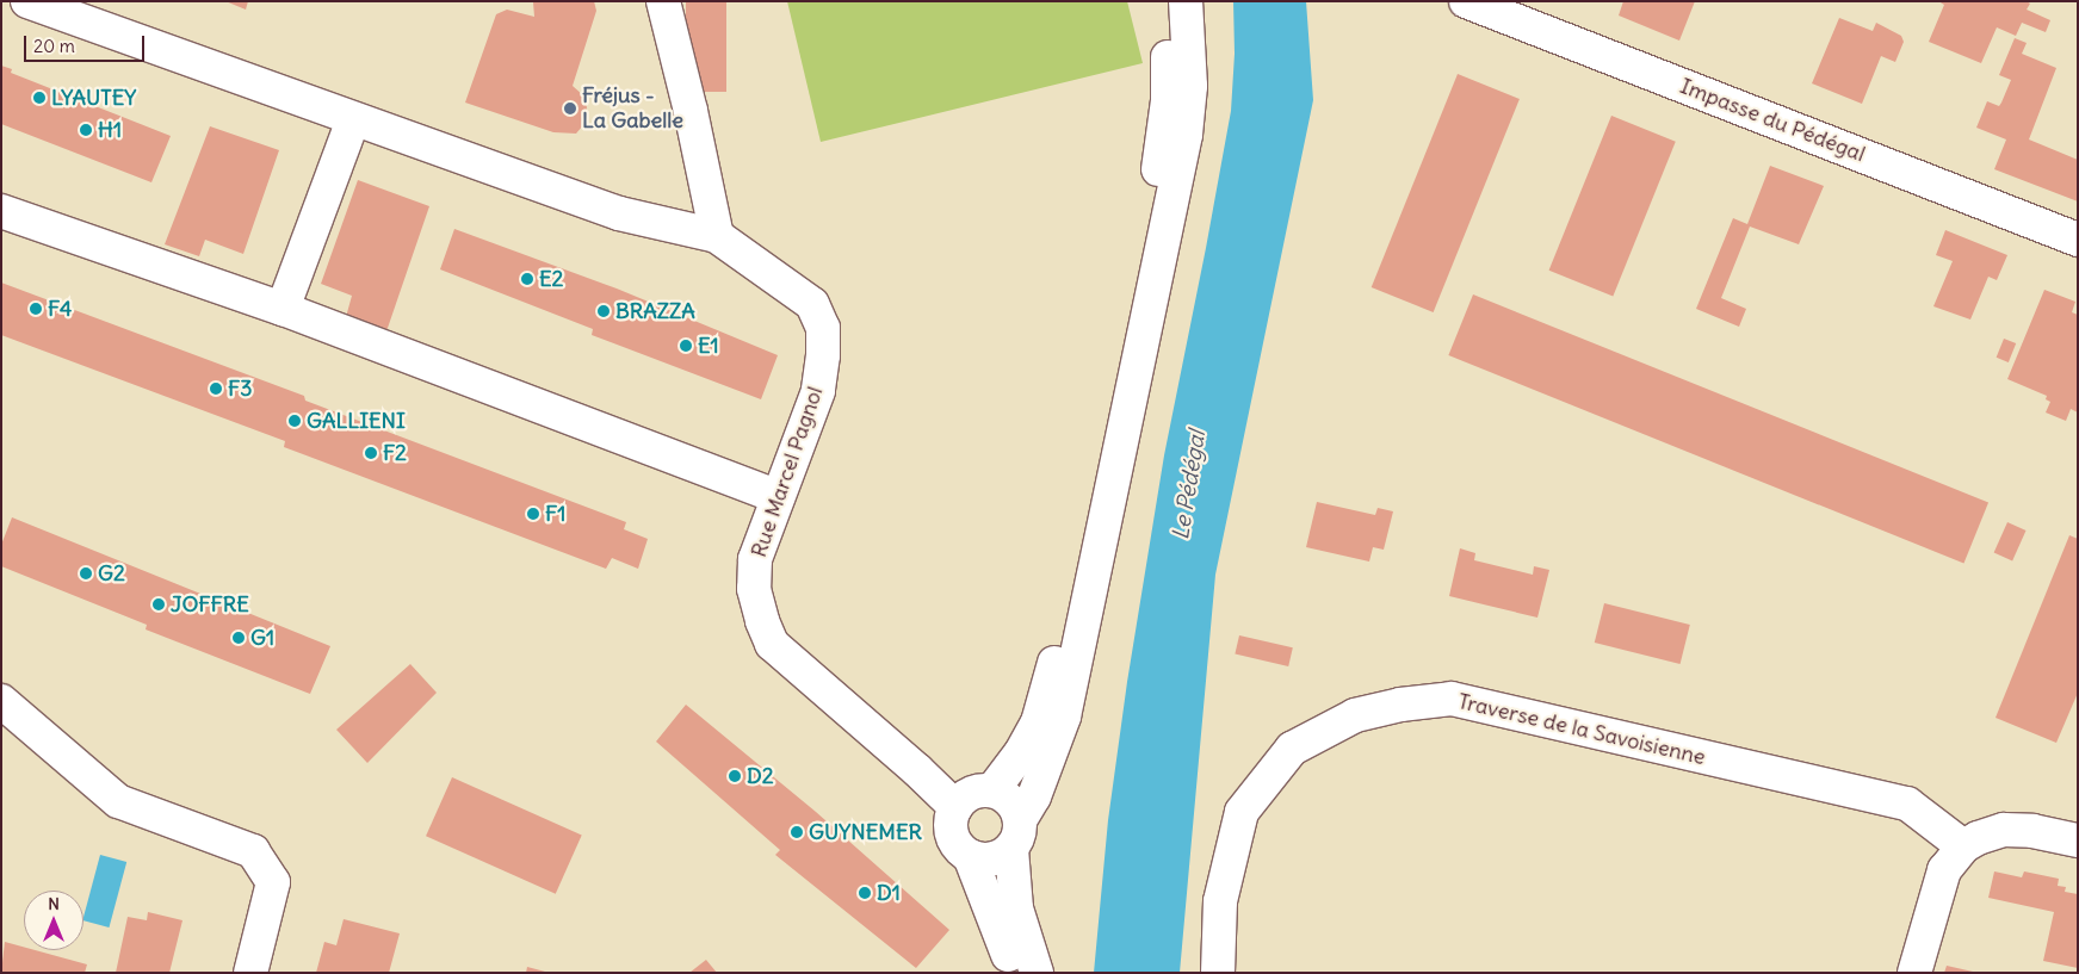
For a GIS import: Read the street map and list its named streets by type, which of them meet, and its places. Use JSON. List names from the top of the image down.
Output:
{
  "streets": {
    "street": ["Impasse du Pédégal", "Rue Marcel Pagnol", "Traverse de la Savoisienne"]
  },
  "water": ["Le Pédégal"],
  "places": [
    "LYAUTEY",
    "Fréjus - La Gabelle",
    "H1",
    "E2",
    "F4",
    "BRAZZA",
    "E1",
    "F3",
    "GALLIENI",
    "F2",
    "F1",
    "G2",
    "JOFFRE",
    "G1",
    "D2",
    "GUYNEMER",
    "D1"
  ],
  "scale_bar": "20 m",
  "north": "top"
}
